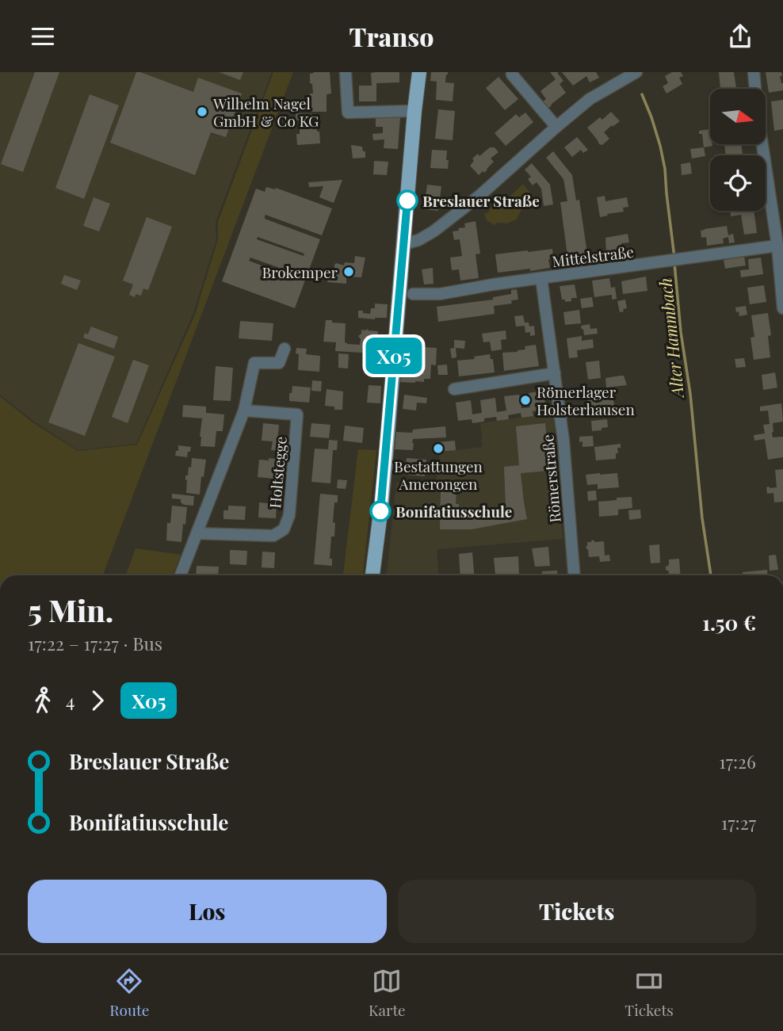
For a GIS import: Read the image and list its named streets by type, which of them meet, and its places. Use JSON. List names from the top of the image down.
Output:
{
  "streets": {
    "street": ["Mittelstraße", "Holtstegge", "Römerstraße"]
  },
  "crossings": [
    ["Mittelstraße", "Römerstraße"]
  ],
  "water": ["Alter Hammbach"],
  "places": [
    "Wilhelm Nagel GmbH & Co KG",
    "Breslauer Straße",
    "Brokemper",
    "Römerlager Holsterhausen",
    "Bestattungen Amerongen",
    "Bonifatiusschule"
  ],
  "lines": ["bus line X05"],
  "north": "right",
  "page": {
    "header": "Transo",
    "on_map": "X05",
    "heading": ["5 Min.", "17:22 – 17:27 · Bus", "1.50 €"],
    "legs": ["4", "X05"],
    "list": [
      {
        "name": "Breslauer Straße",
        "value": "17:26"
      },
      {
        "name": "Bonifatiusschule",
        "value": "17:27"
      }
    ],
    "buttons": ["Los", "Tickets"],
    "tabs": ["Route", "Karte", "Tickets"]
  }
}
